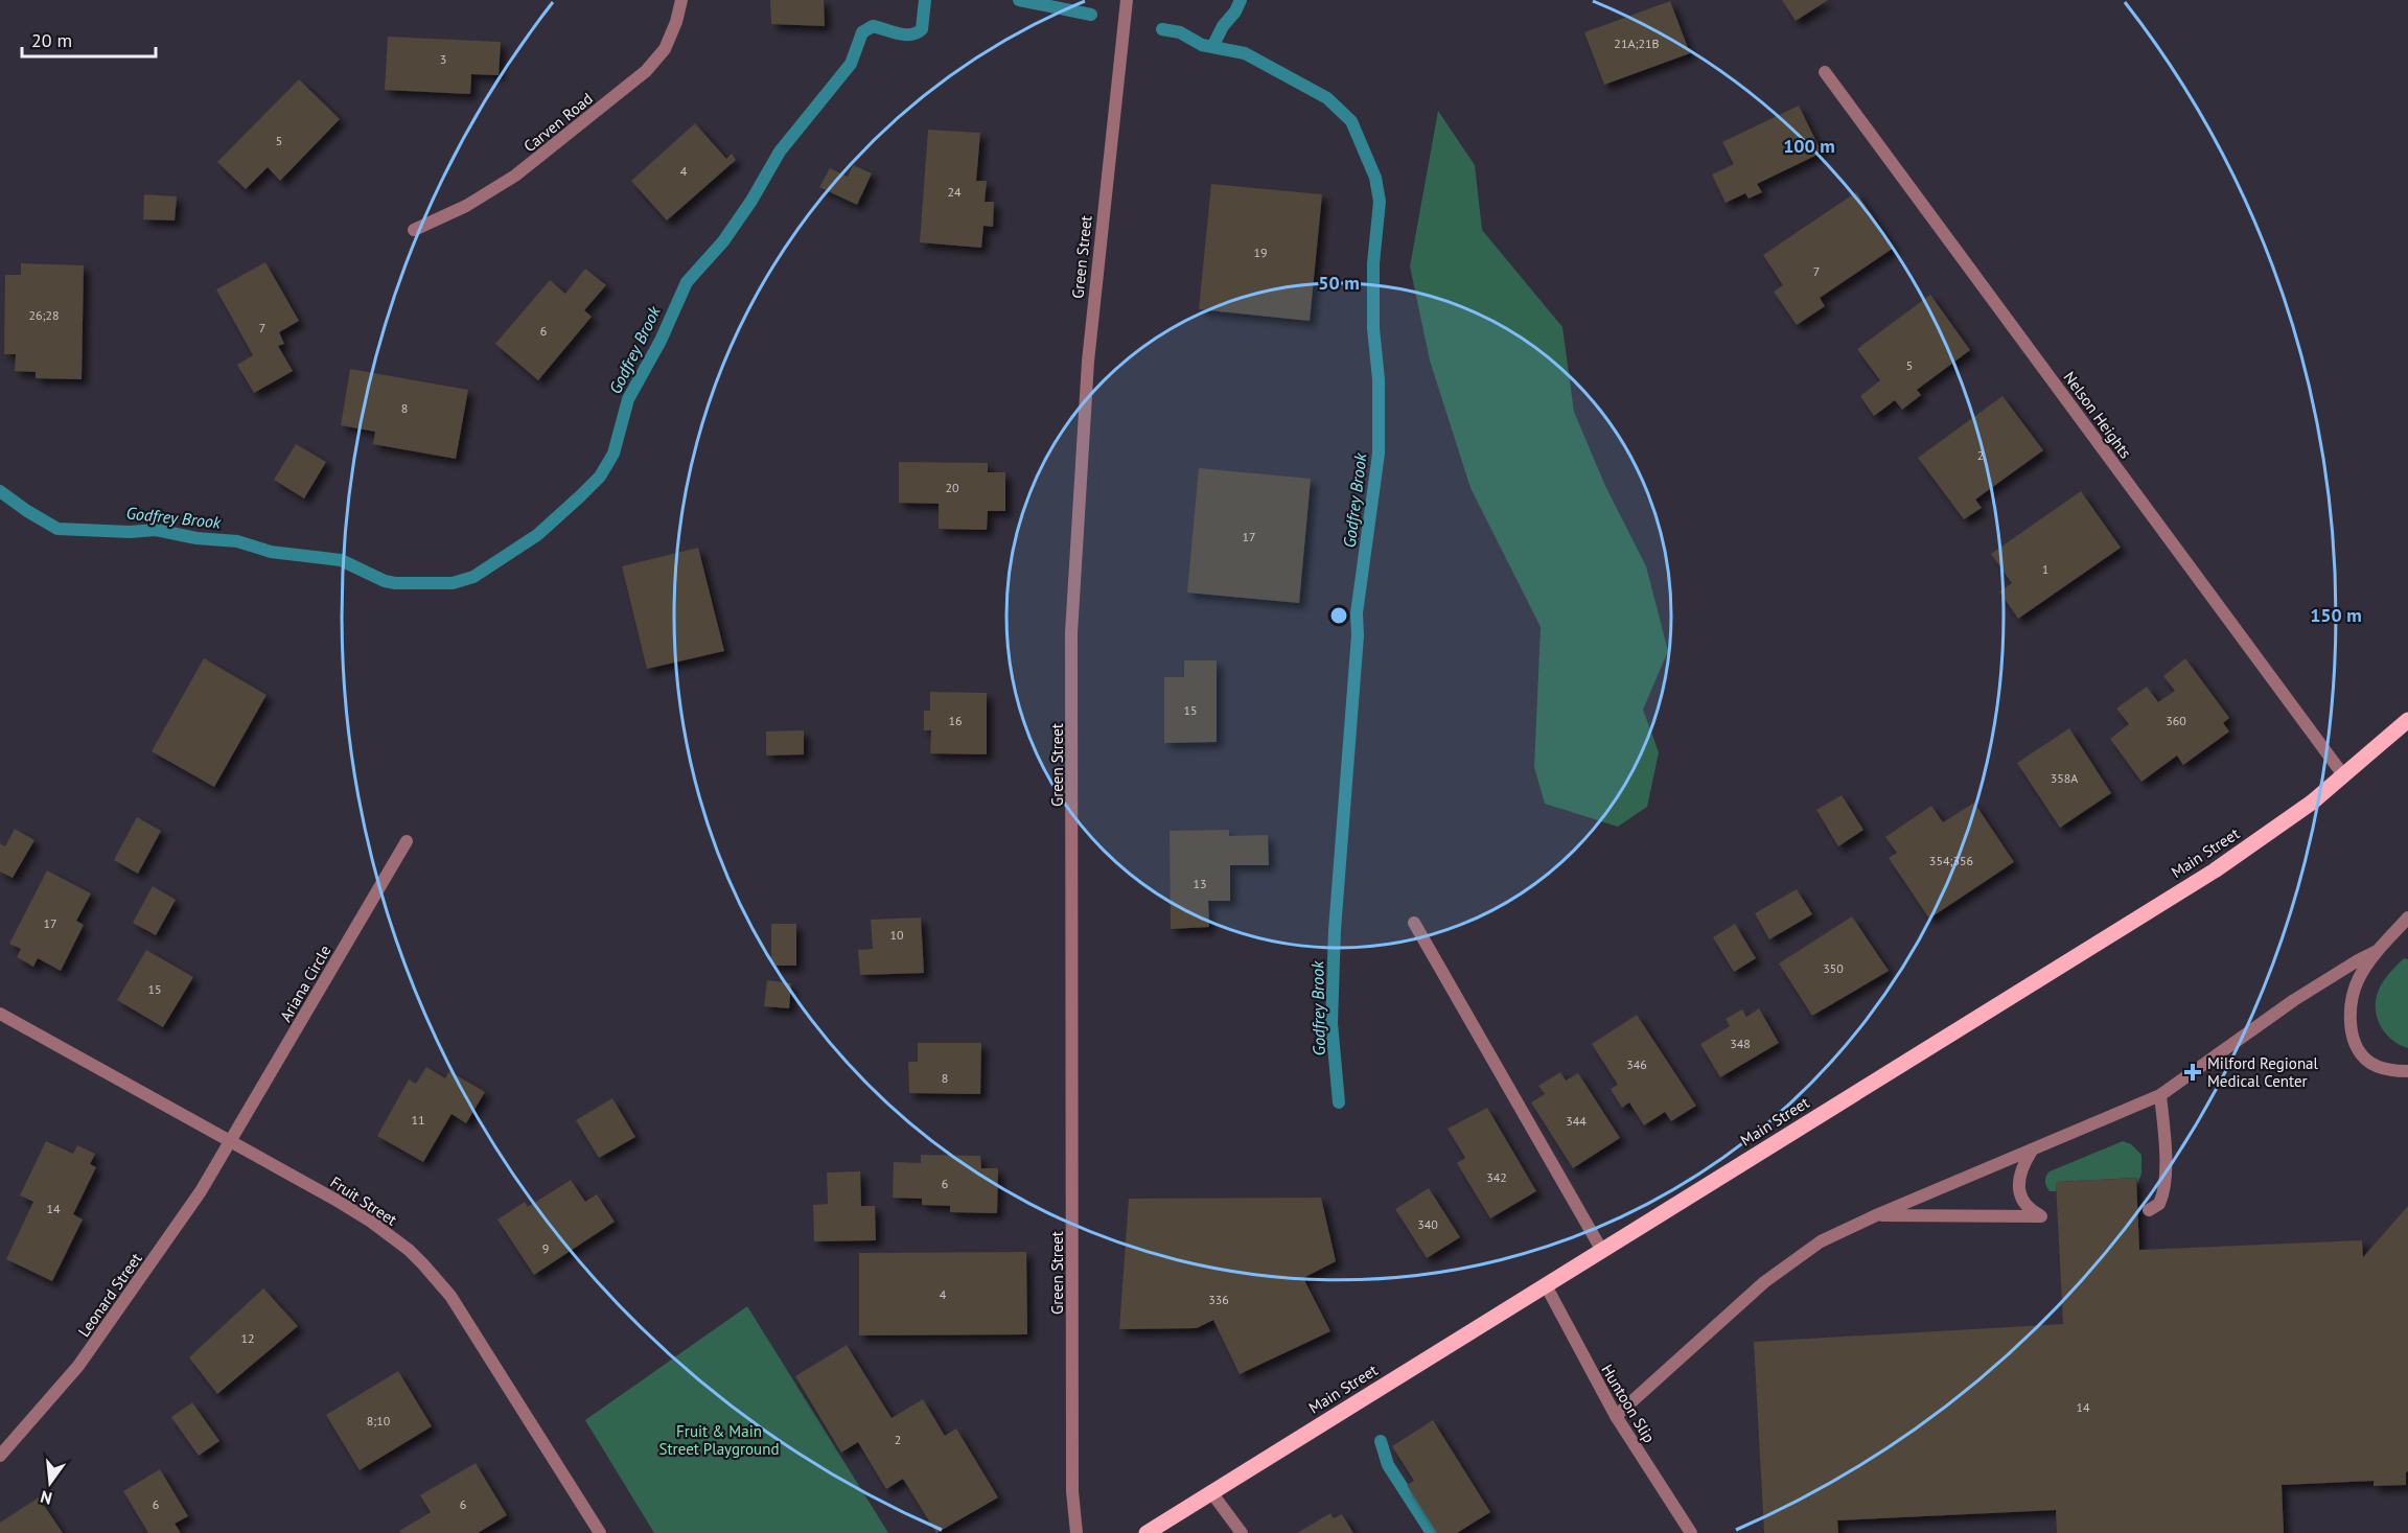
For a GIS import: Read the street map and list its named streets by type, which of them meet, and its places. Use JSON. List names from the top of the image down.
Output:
{
  "streets": {
    "main road": ["Main Street"],
    "street": [
      "Carven Road",
      "Green Street",
      "Nelson Heights",
      "Ariana Circle",
      "Fruit Street",
      "Leonard Street",
      "Huntoon Slip"
    ]
  },
  "crossings": [
    ["Nelson Heights", "Main Street"],
    ["Main Street", "Huntoon Slip"],
    ["Ariana Circle", "Fruit Street"],
    ["Ariana Circle", "Leonard Street"],
    ["Fruit Street", "Leonard Street"]
  ],
  "water": ["Godfrey Brook"],
  "parks": ["Fruit & Main Street Playground"],
  "places": {
    "health": ["Milford Regional Medical Center"]
  },
  "house_numbers": [
    "21A;21B",
    "3",
    "5",
    "4",
    "24",
    "19",
    "7",
    "26;28",
    "7",
    "6",
    "5",
    "8",
    "2",
    "20",
    "17",
    "1",
    "15",
    "16",
    "360",
    "358A",
    "354;356",
    "13",
    "17",
    "10",
    "350",
    "15",
    "348",
    "346",
    "8",
    "11",
    "344",
    "342",
    "6",
    "14",
    "340",
    "9",
    "4",
    "336",
    "12",
    "14",
    "8;10",
    "2",
    "6",
    "6"
  ],
  "scale_bar": "20 m",
  "north": "bottom",
  "rings": ["100 m", "50 m", "150 m"]
}
